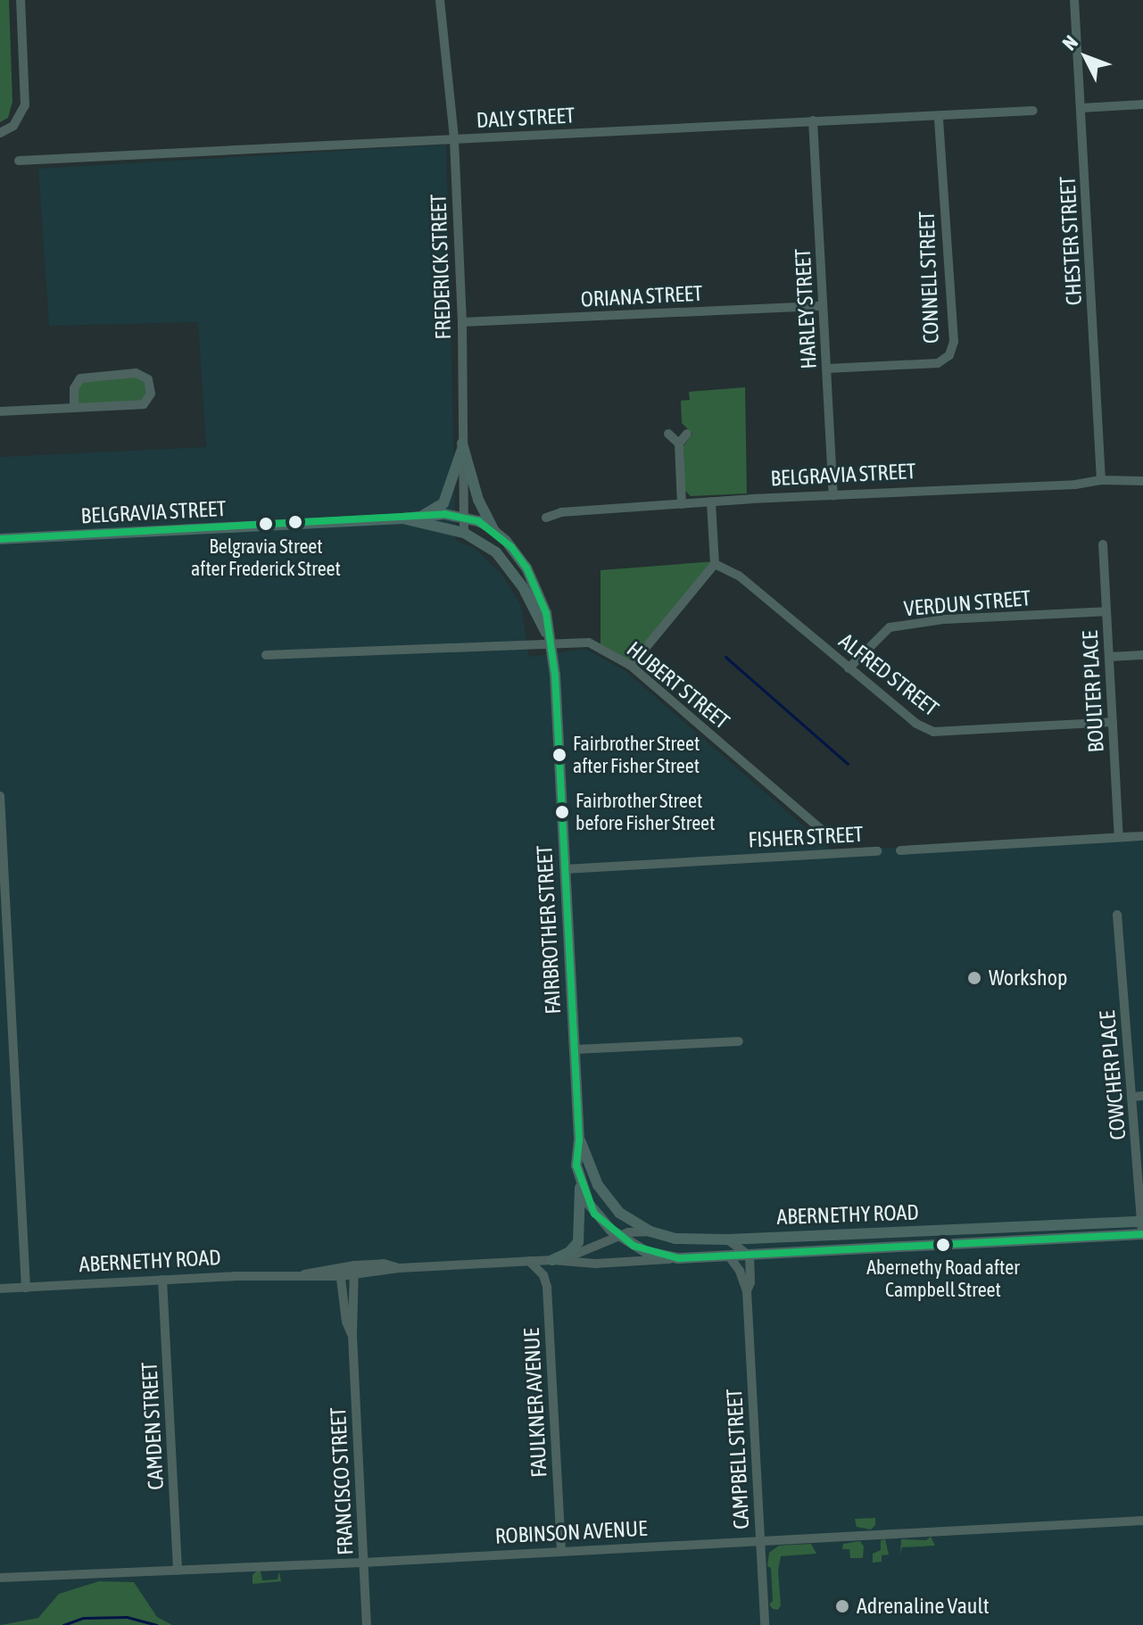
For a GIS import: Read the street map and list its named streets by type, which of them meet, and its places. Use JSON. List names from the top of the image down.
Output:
{
  "streets": {
    "main road": ["BELGRAVIA STREET", "FAIRBROTHER STREET", "ABERNETHY ROAD"],
    "street": [
      "DALY STREET",
      "CHESTER STREET",
      "FREDERICK STREET",
      "CONNELL STREET",
      "ORIANA STREET",
      "HARLEY STREET",
      "VERDUN STREET",
      "ALFRED STREET",
      "HUBERT STREET",
      "BOULTER PLACE",
      "FISHER STREET",
      "COWCHER PLACE",
      "FAULKNER AVENUE",
      "CAMDEN STREET",
      "CAMPBELL STREET",
      "FRANCISCO STREET",
      "ROBINSON AVENUE"
    ]
  },
  "crossings": [
    ["DALY STREET", "FREDERICK STREET"],
    ["DALY STREET", "CONNELL STREET"],
    ["DALY STREET", "HARLEY STREET"],
    ["CHESTER STREET", "BELGRAVIA STREET"],
    ["FREDERICK STREET", "ORIANA STREET"],
    ["FREDERICK STREET", "BELGRAVIA STREET"],
    ["FREDERICK STREET", "FAIRBROTHER STREET"],
    ["CONNELL STREET", "HARLEY STREET"],
    ["ORIANA STREET", "HARLEY STREET"],
    ["HARLEY STREET", "BELGRAVIA STREET"],
    ["BELGRAVIA STREET", "HUBERT STREET"],
    ["BELGRAVIA STREET", "FAIRBROTHER STREET"],
    ["VERDUN STREET", "ALFRED STREET"],
    ["VERDUN STREET", "BOULTER PLACE"],
    ["ALFRED STREET", "BOULTER PLACE"],
    ["HUBERT STREET", "FAIRBROTHER STREET"],
    ["FISHER STREET", "FAIRBROTHER STREET"],
    ["FAIRBROTHER STREET", "ABERNETHY ROAD"],
    ["COWCHER PLACE", "ABERNETHY ROAD"],
    ["ABERNETHY ROAD", "FAULKNER AVENUE"],
    ["ABERNETHY ROAD", "CAMDEN STREET"],
    ["ABERNETHY ROAD", "CAMPBELL STREET"],
    ["ABERNETHY ROAD", "FRANCISCO STREET"],
    ["FAULKNER AVENUE", "ROBINSON AVENUE"],
    ["CAMDEN STREET", "ROBINSON AVENUE"],
    ["CAMPBELL STREET", "ROBINSON AVENUE"],
    ["FRANCISCO STREET", "ROBINSON AVENUE"]
  ],
  "places": [
    "Belgravia Street after Frederick Street",
    "Fairbrother Street after Fisher Street",
    "Fairbrother Street before Fisher Street",
    "Workshop",
    "Abernethy Road after Campbell Street",
    "Adrenaline Vault"
  ],
  "north": "top left"
}
